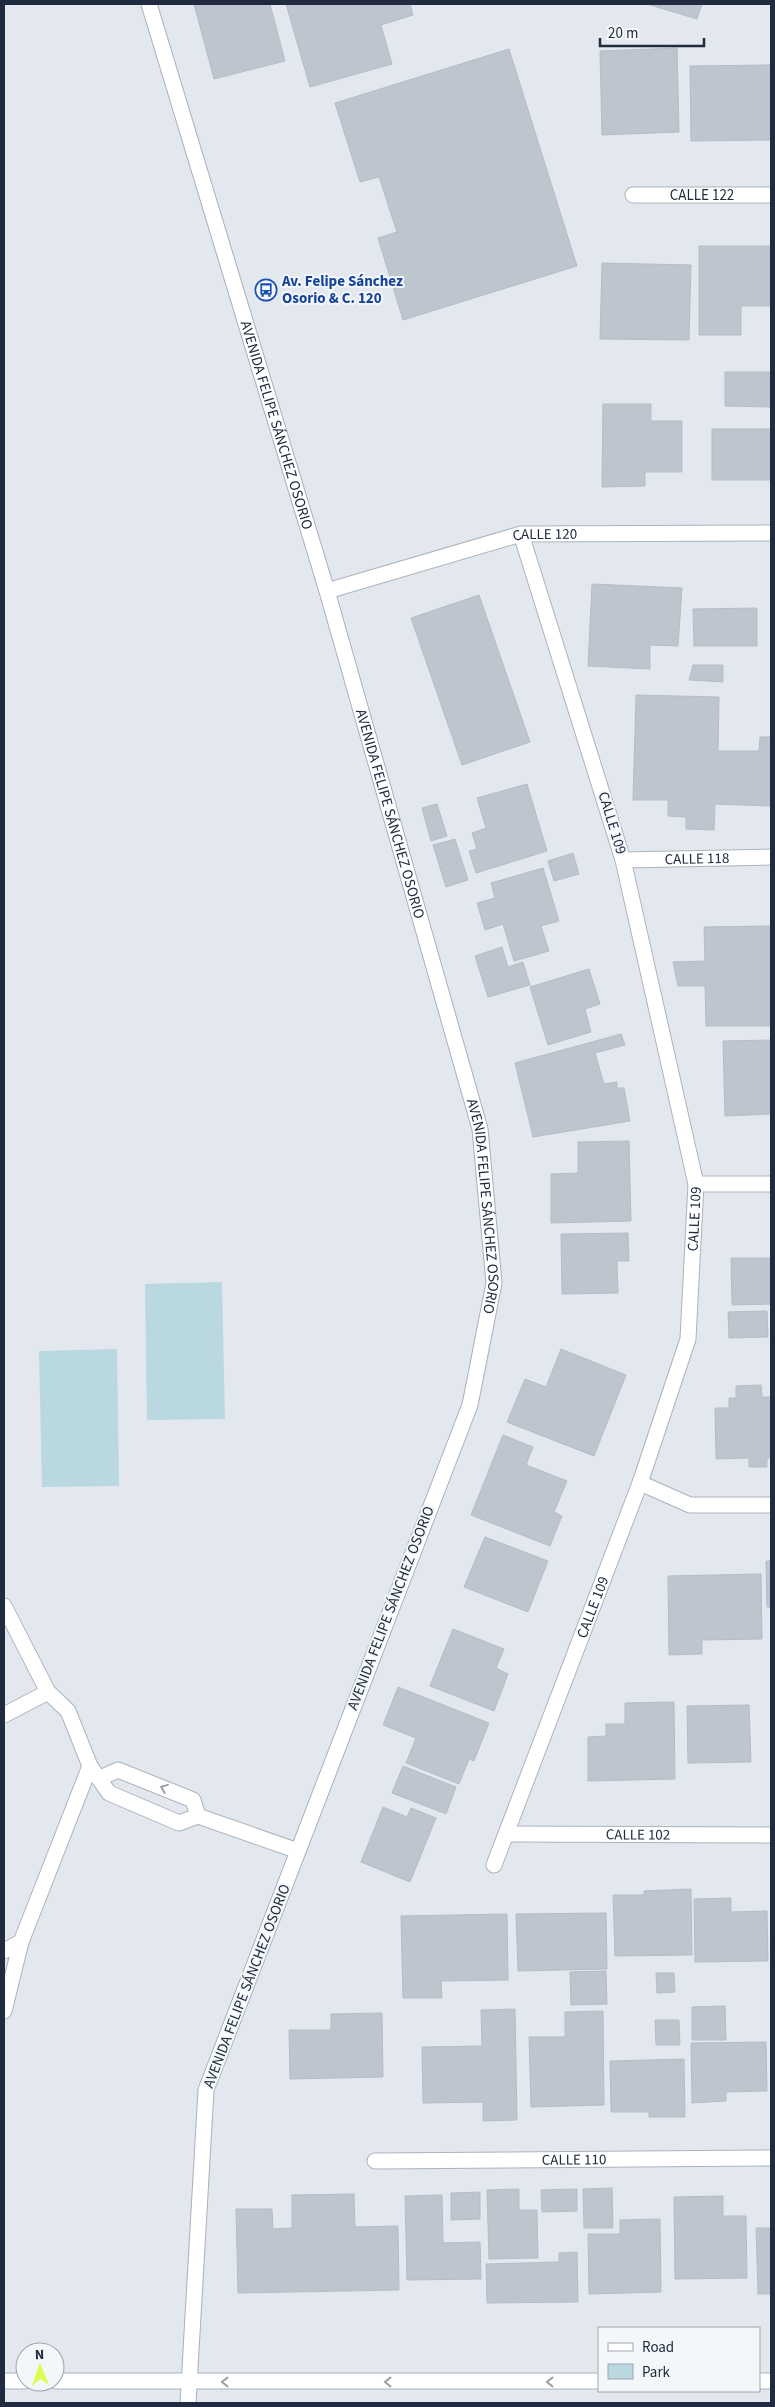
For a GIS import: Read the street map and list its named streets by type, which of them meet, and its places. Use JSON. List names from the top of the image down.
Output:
{
  "streets": {
    "street": [
      "CALLE 122",
      "AVENIDA FELIPE SÁNCHEZ OSORIO",
      "CALLE 120",
      "CALLE 109",
      "CALLE 118",
      "CALLE 102",
      "CALLE 110"
    ]
  },
  "crossings": [
    ["AVENIDA FELIPE SÁNCHEZ OSORIO", "CALLE 120"],
    ["CALLE 120", "CALLE 109"],
    ["CALLE 109", "CALLE 118"],
    ["CALLE 109", "CALLE 102"]
  ],
  "places": {
    "bus stop": ["Av. Felipe Sánchez Osorio & C. 120"]
  },
  "legend": ["Road", "Park"],
  "scale_bar": "20 m",
  "north": "top"
}
